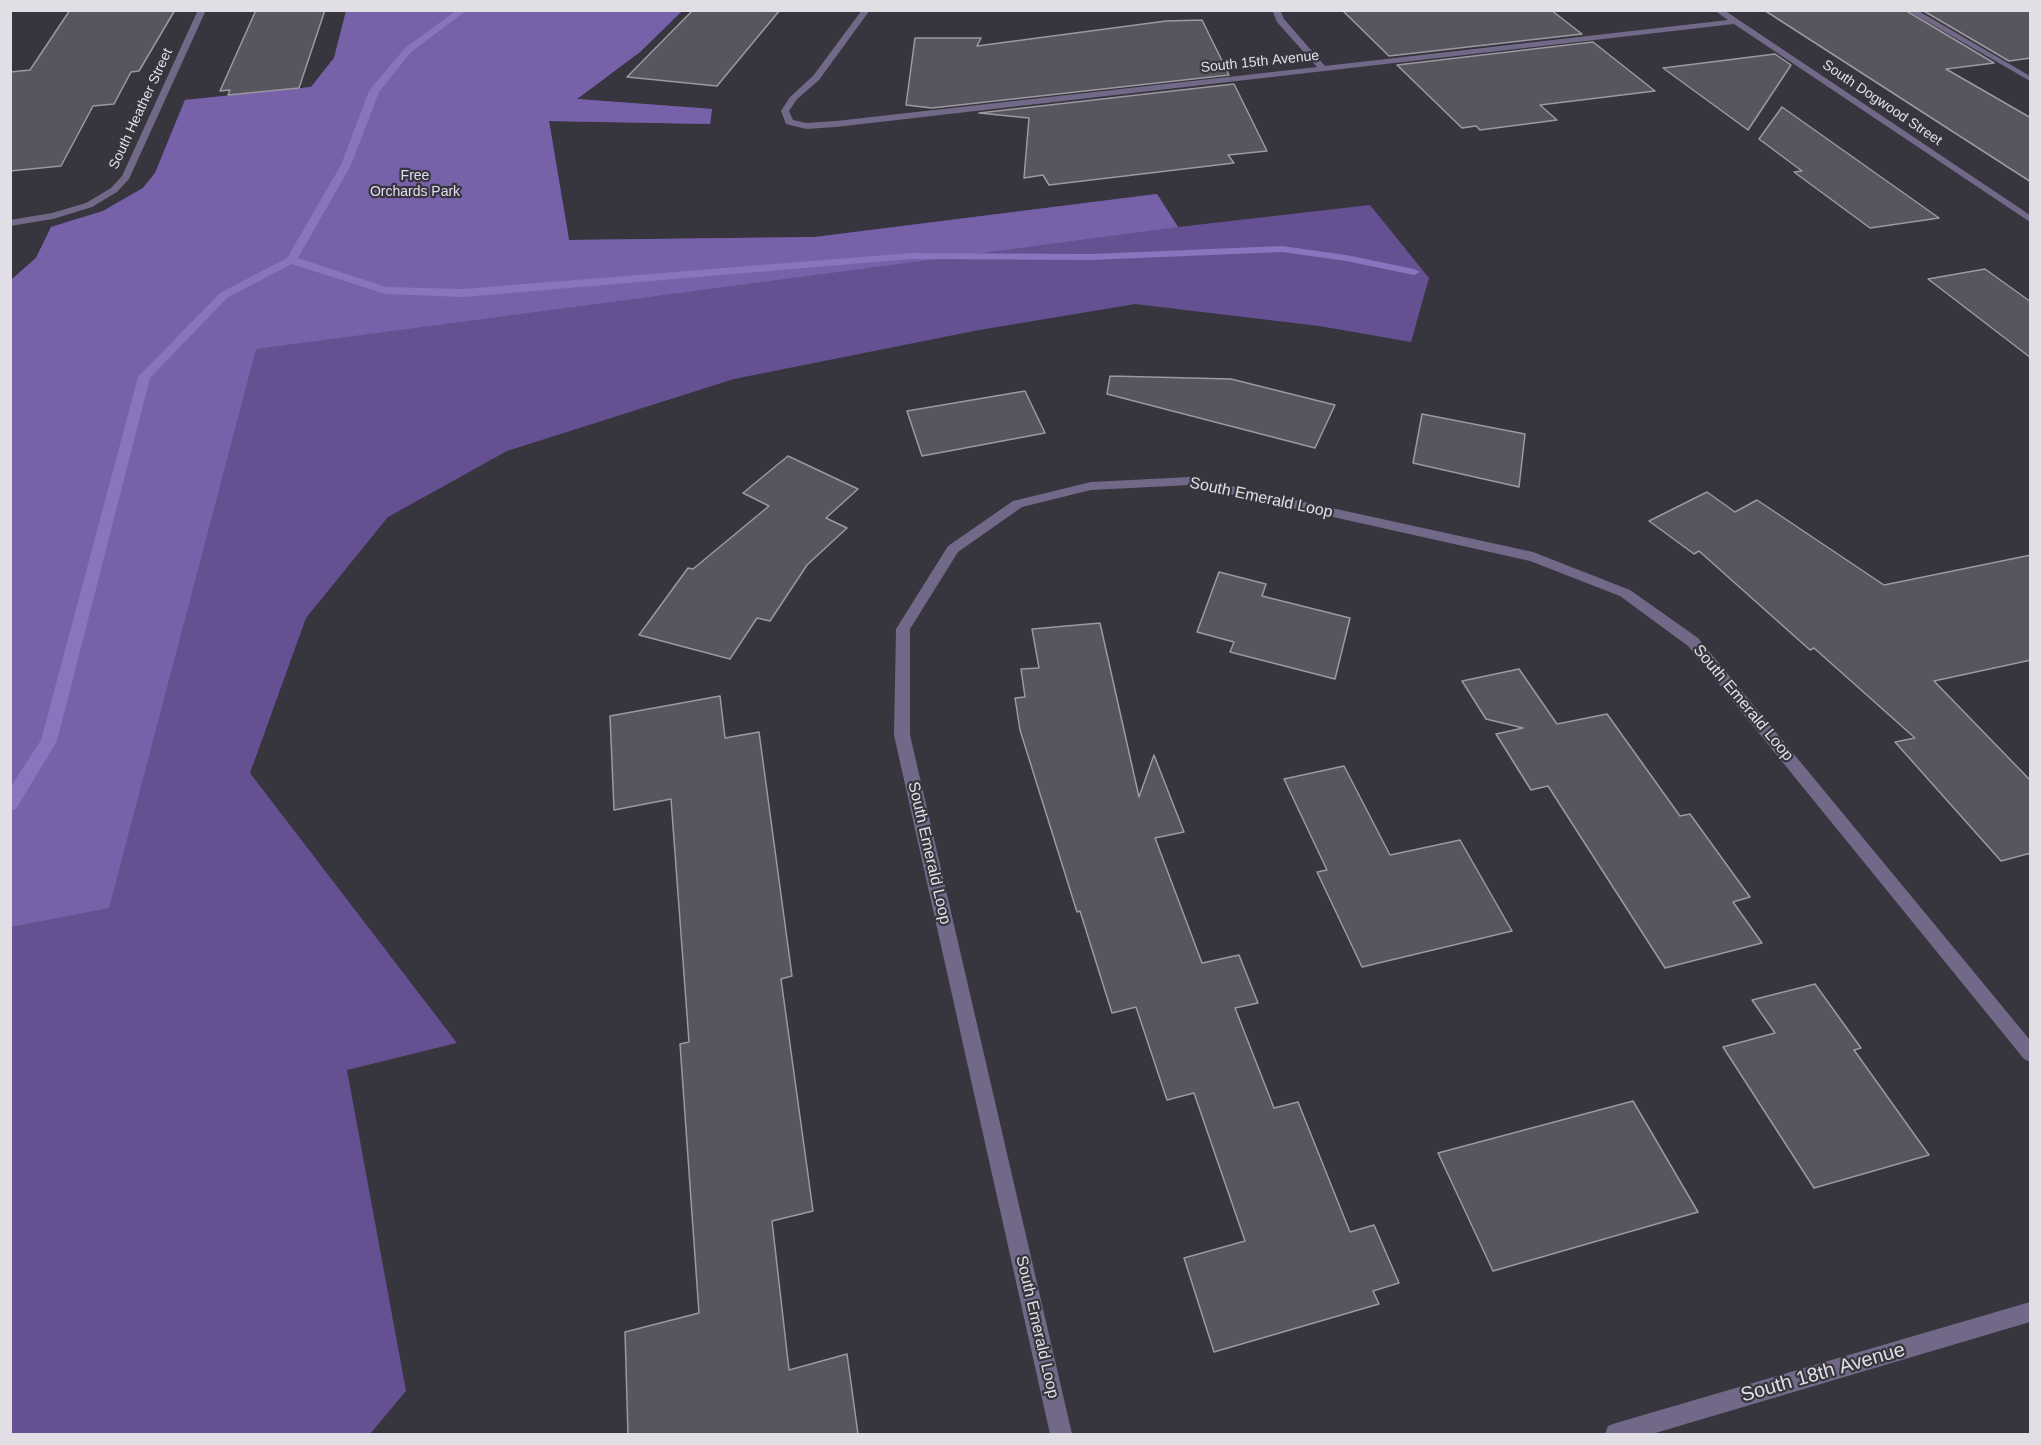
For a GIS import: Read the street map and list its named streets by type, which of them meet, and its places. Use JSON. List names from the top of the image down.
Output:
{
  "streets": {
    "street": [
      "South 15th Avenue",
      "South Dogwood Street",
      "South Heather Street",
      "South Emerald Loop",
      "South 18th Avenue"
    ]
  },
  "crossings": [
    ["South 15th Avenue", "South Dogwood Street"]
  ],
  "parks": ["Free Orchards Park"]
}
